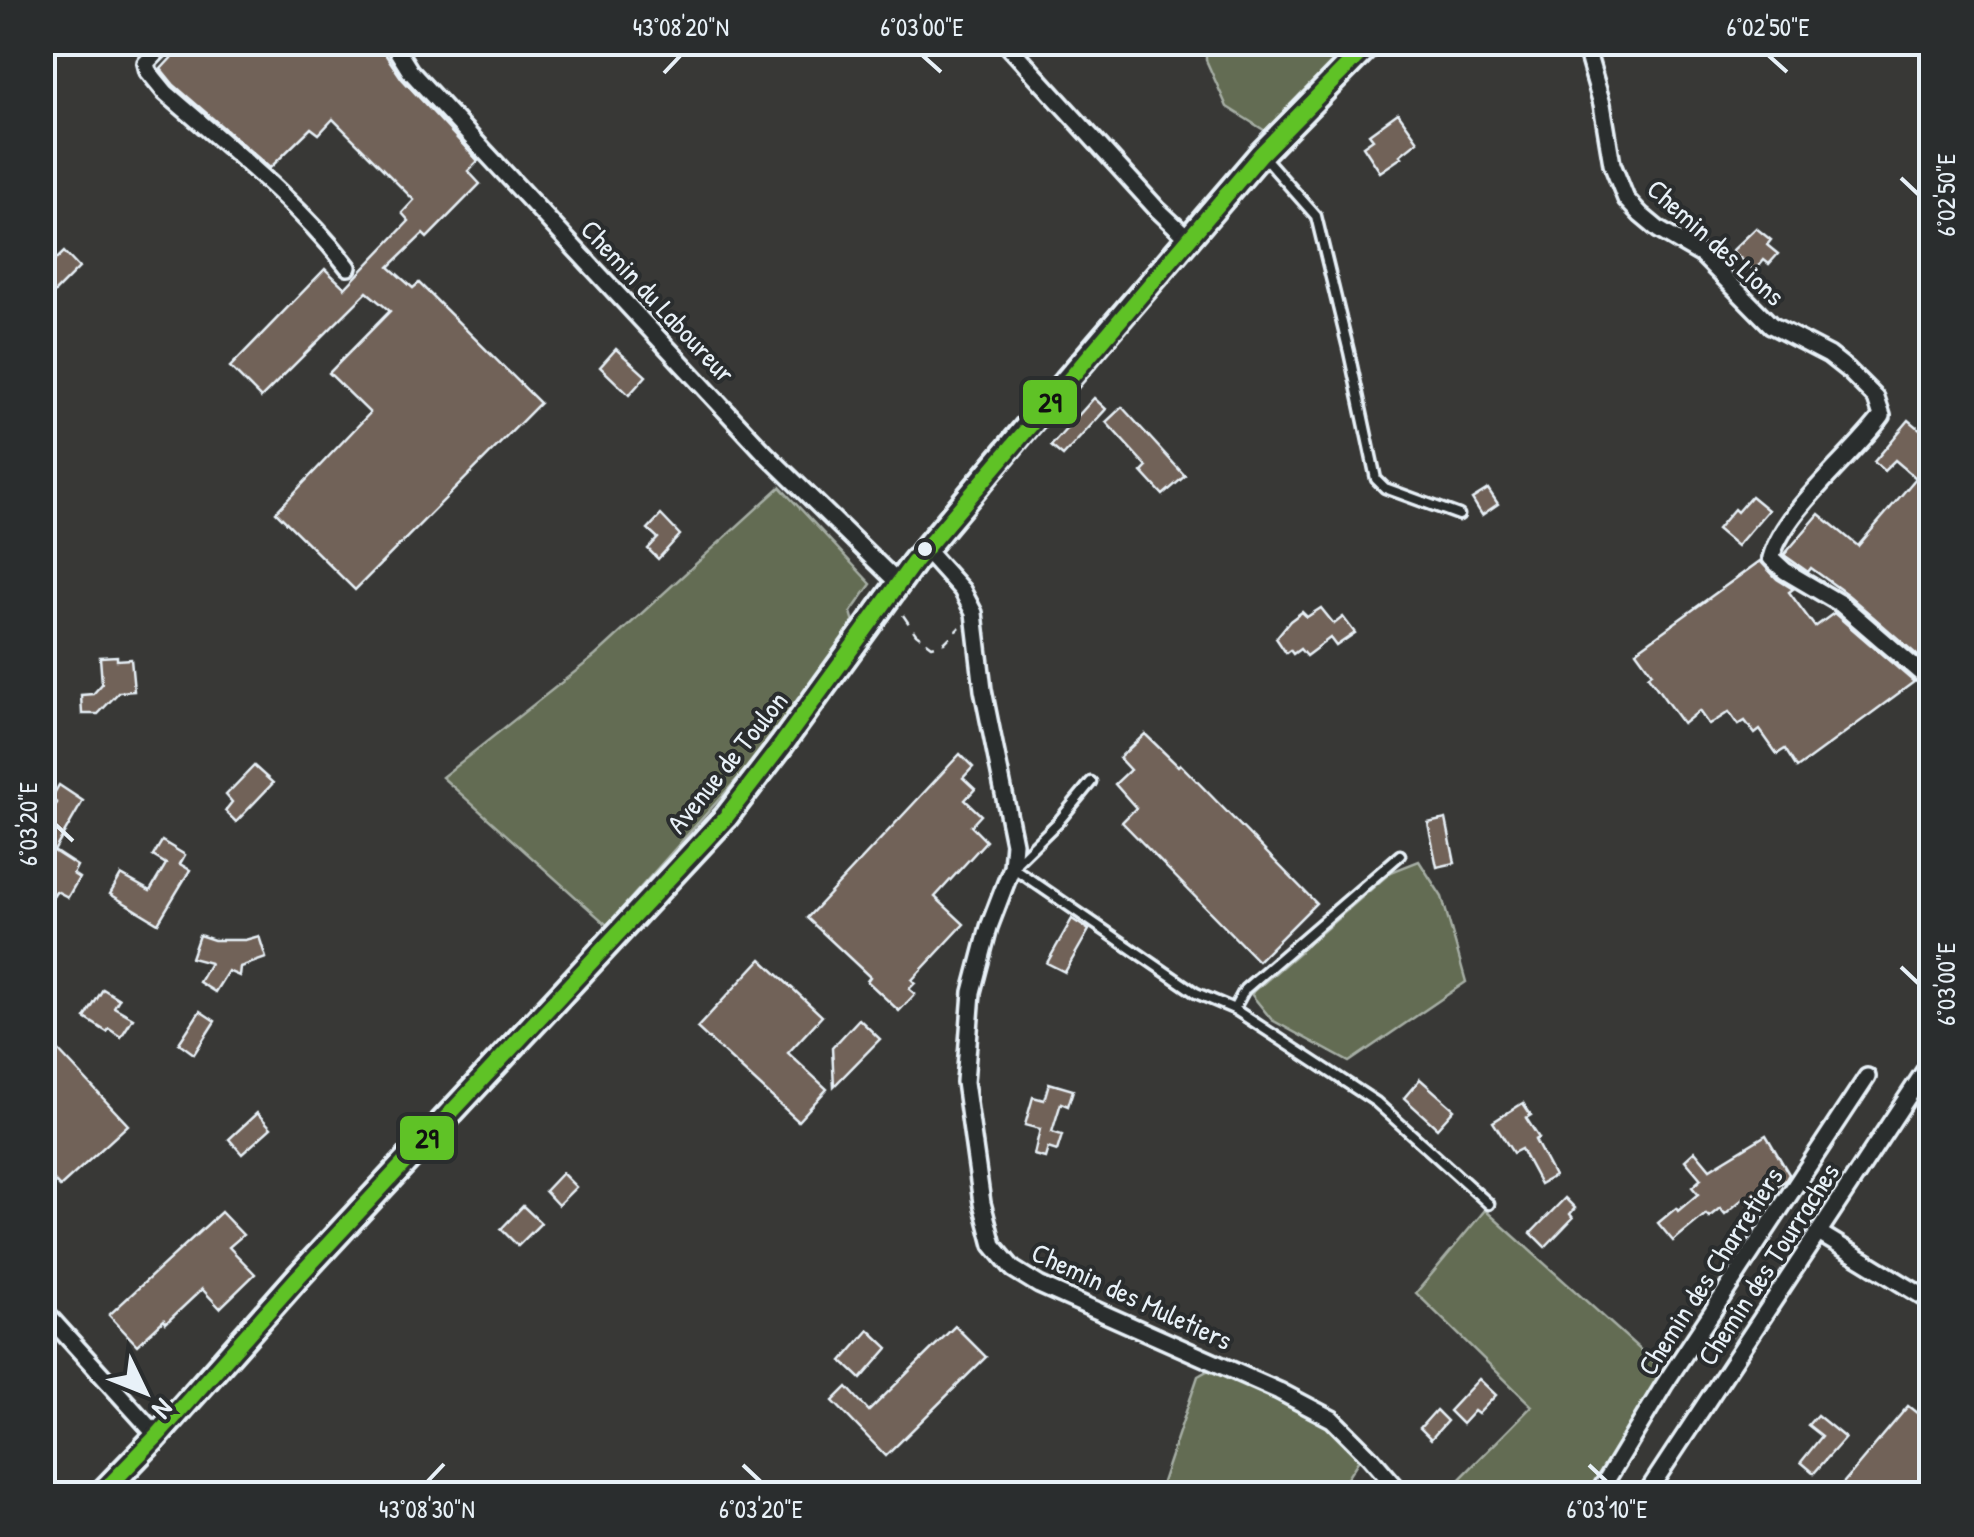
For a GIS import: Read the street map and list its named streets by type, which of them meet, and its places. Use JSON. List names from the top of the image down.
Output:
{
  "streets": {
    "main road": ["Avenue de Toulon"],
    "street": [
      "Chemin des Lions",
      "Chemin du Laboureur",
      "Chemin des Tourraches",
      "Chemin des Charretiers",
      "Chemin des Muletiers"
    ]
  },
  "crossings": [
    ["Chemin du Laboureur", "Avenue de Toulon"],
    ["Avenue de Toulon", "Chemin des Muletiers"]
  ],
  "lines": ["transit line 29"],
  "north": "bottom right",
  "coordinates": [
    "43°08'20\"N",
    "6°03'00\"E",
    "6°02'50\"E",
    "6°03'20\"E",
    "43°08'30\"N",
    "6°03'10\"E"
  ]
}
